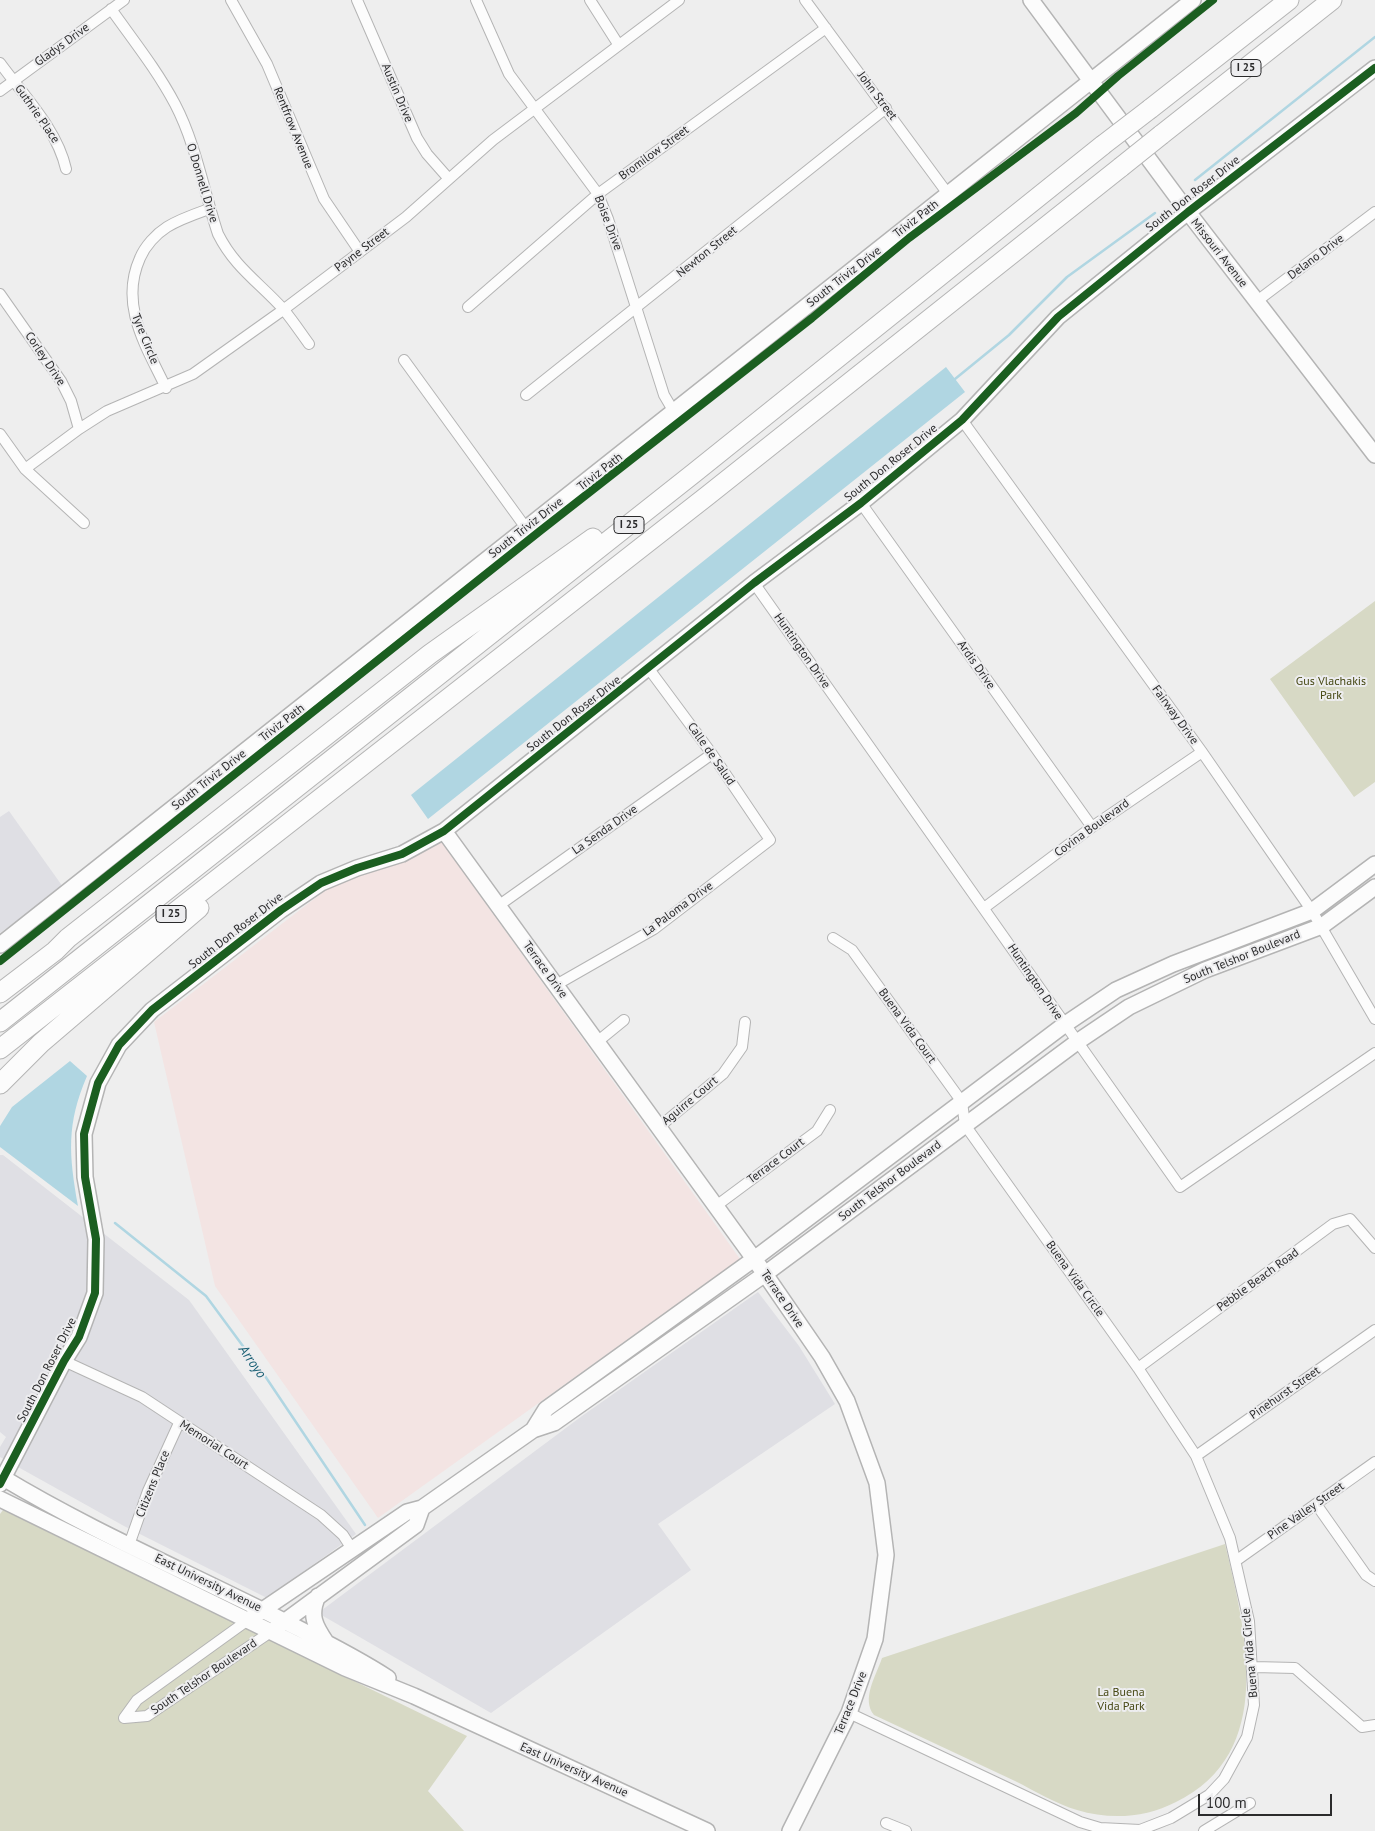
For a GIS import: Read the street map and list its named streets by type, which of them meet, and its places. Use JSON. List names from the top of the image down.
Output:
{
  "streets": {
    "highway": ["I 25"],
    "street": [
      "Gladys Drive",
      "Austin Drive",
      "John Street",
      "Guthrie Place",
      "Rentfrow Avenue",
      "Bromilow Street",
      "O Donnell Drive",
      "South Don Roser Drive",
      "Boise Drive",
      "Payne Street",
      "Newton Street",
      "Missouri Avenue",
      "Delano Drive",
      "South Triviz Drive",
      "Tyre Circle",
      "Corley Drive",
      "Huntington Drive",
      "Ardis Drive",
      "Fairway Drive",
      "Calle de Salud",
      "Covina Boulevard",
      "La Senda Drive",
      "La Paloma Drive",
      "South Telshor Boulevard",
      "Terrace Drive",
      "Buena Vida Court",
      "Aguirre Court",
      "Terrace Court",
      "Buena Vida Circle",
      "Pebble Beach Road",
      "Pinehurst Street",
      "Memorial Court",
      "Citizens Place",
      "Pine Valley Street",
      "East University Avenue"
    ],
    "cycle path": ["Triviz Path"]
  },
  "crossings": [
    ["Gladys Drive", "Guthrie Place"],
    ["Gladys Drive", "O Donnell Drive"],
    ["Austin Drive", "Payne Street"],
    ["John Street", "Bromilow Street"],
    ["John Street", "Newton Street"],
    ["John Street", "South Triviz Drive"],
    ["Rentfrow Avenue", "Payne Street"],
    ["Bromilow Street", "Boise Drive"],
    ["O Donnell Drive", "Payne Street"],
    ["O Donnell Drive", "Tyre Circle"],
    ["South Don Roser Drive", "Missouri Avenue"],
    ["South Don Roser Drive", "Huntington Drive"],
    ["South Don Roser Drive", "Ardis Drive"],
    ["South Don Roser Drive", "Fairway Drive"],
    ["South Don Roser Drive", "Calle de Salud"],
    ["South Don Roser Drive", "Terrace Drive"],
    ["South Don Roser Drive", "Memorial Court"],
    ["South Don Roser Drive", "East University Avenue"],
    ["Boise Drive", "Payne Street"],
    ["Boise Drive", "Newton Street"],
    ["Boise Drive", "South Triviz Drive"],
    ["Payne Street", "Tyre Circle"],
    ["Payne Street", "Corley Drive"],
    ["Missouri Avenue", "Delano Drive"],
    ["Missouri Avenue", "South Triviz Drive"],
    ["Huntington Drive", "Covina Boulevard"],
    ["Huntington Drive", "South Telshor Boulevard"],
    ["Ardis Drive", "Covina Boulevard"],
    ["Fairway Drive", "Covina Boulevard"],
    ["Fairway Drive", "South Telshor Boulevard"],
    ["Calle de Salud", "La Senda Drive"],
    ["Calle de Salud", "La Paloma Drive"],
    ["La Senda Drive", "Terrace Drive"],
    ["La Paloma Drive", "Terrace Drive"],
    ["South Telshor Boulevard", "Terrace Drive"],
    ["South Telshor Boulevard", "Buena Vida Court"],
    ["South Telshor Boulevard", "Buena Vida Circle"],
    ["South Telshor Boulevard", "Memorial Court"],
    ["South Telshor Boulevard", "East University Avenue"],
    ["Terrace Drive", "Aguirre Court"],
    ["Terrace Drive", "Terrace Court"],
    ["Terrace Drive", "Buena Vida Circle"],
    ["Buena Vida Court", "Buena Vida Circle"],
    ["Buena Vida Circle", "Pebble Beach Road"],
    ["Buena Vida Circle", "Pinehurst Street"],
    ["Buena Vida Circle", "Pine Valley Street"],
    ["Memorial Court", "Citizens Place"],
    ["Citizens Place", "East University Avenue"]
  ],
  "water": ["Arroyo"],
  "parks": ["Gus Vlachakis Park", "La Buena Vida Park"],
  "scale_bar": "100 m"
}
